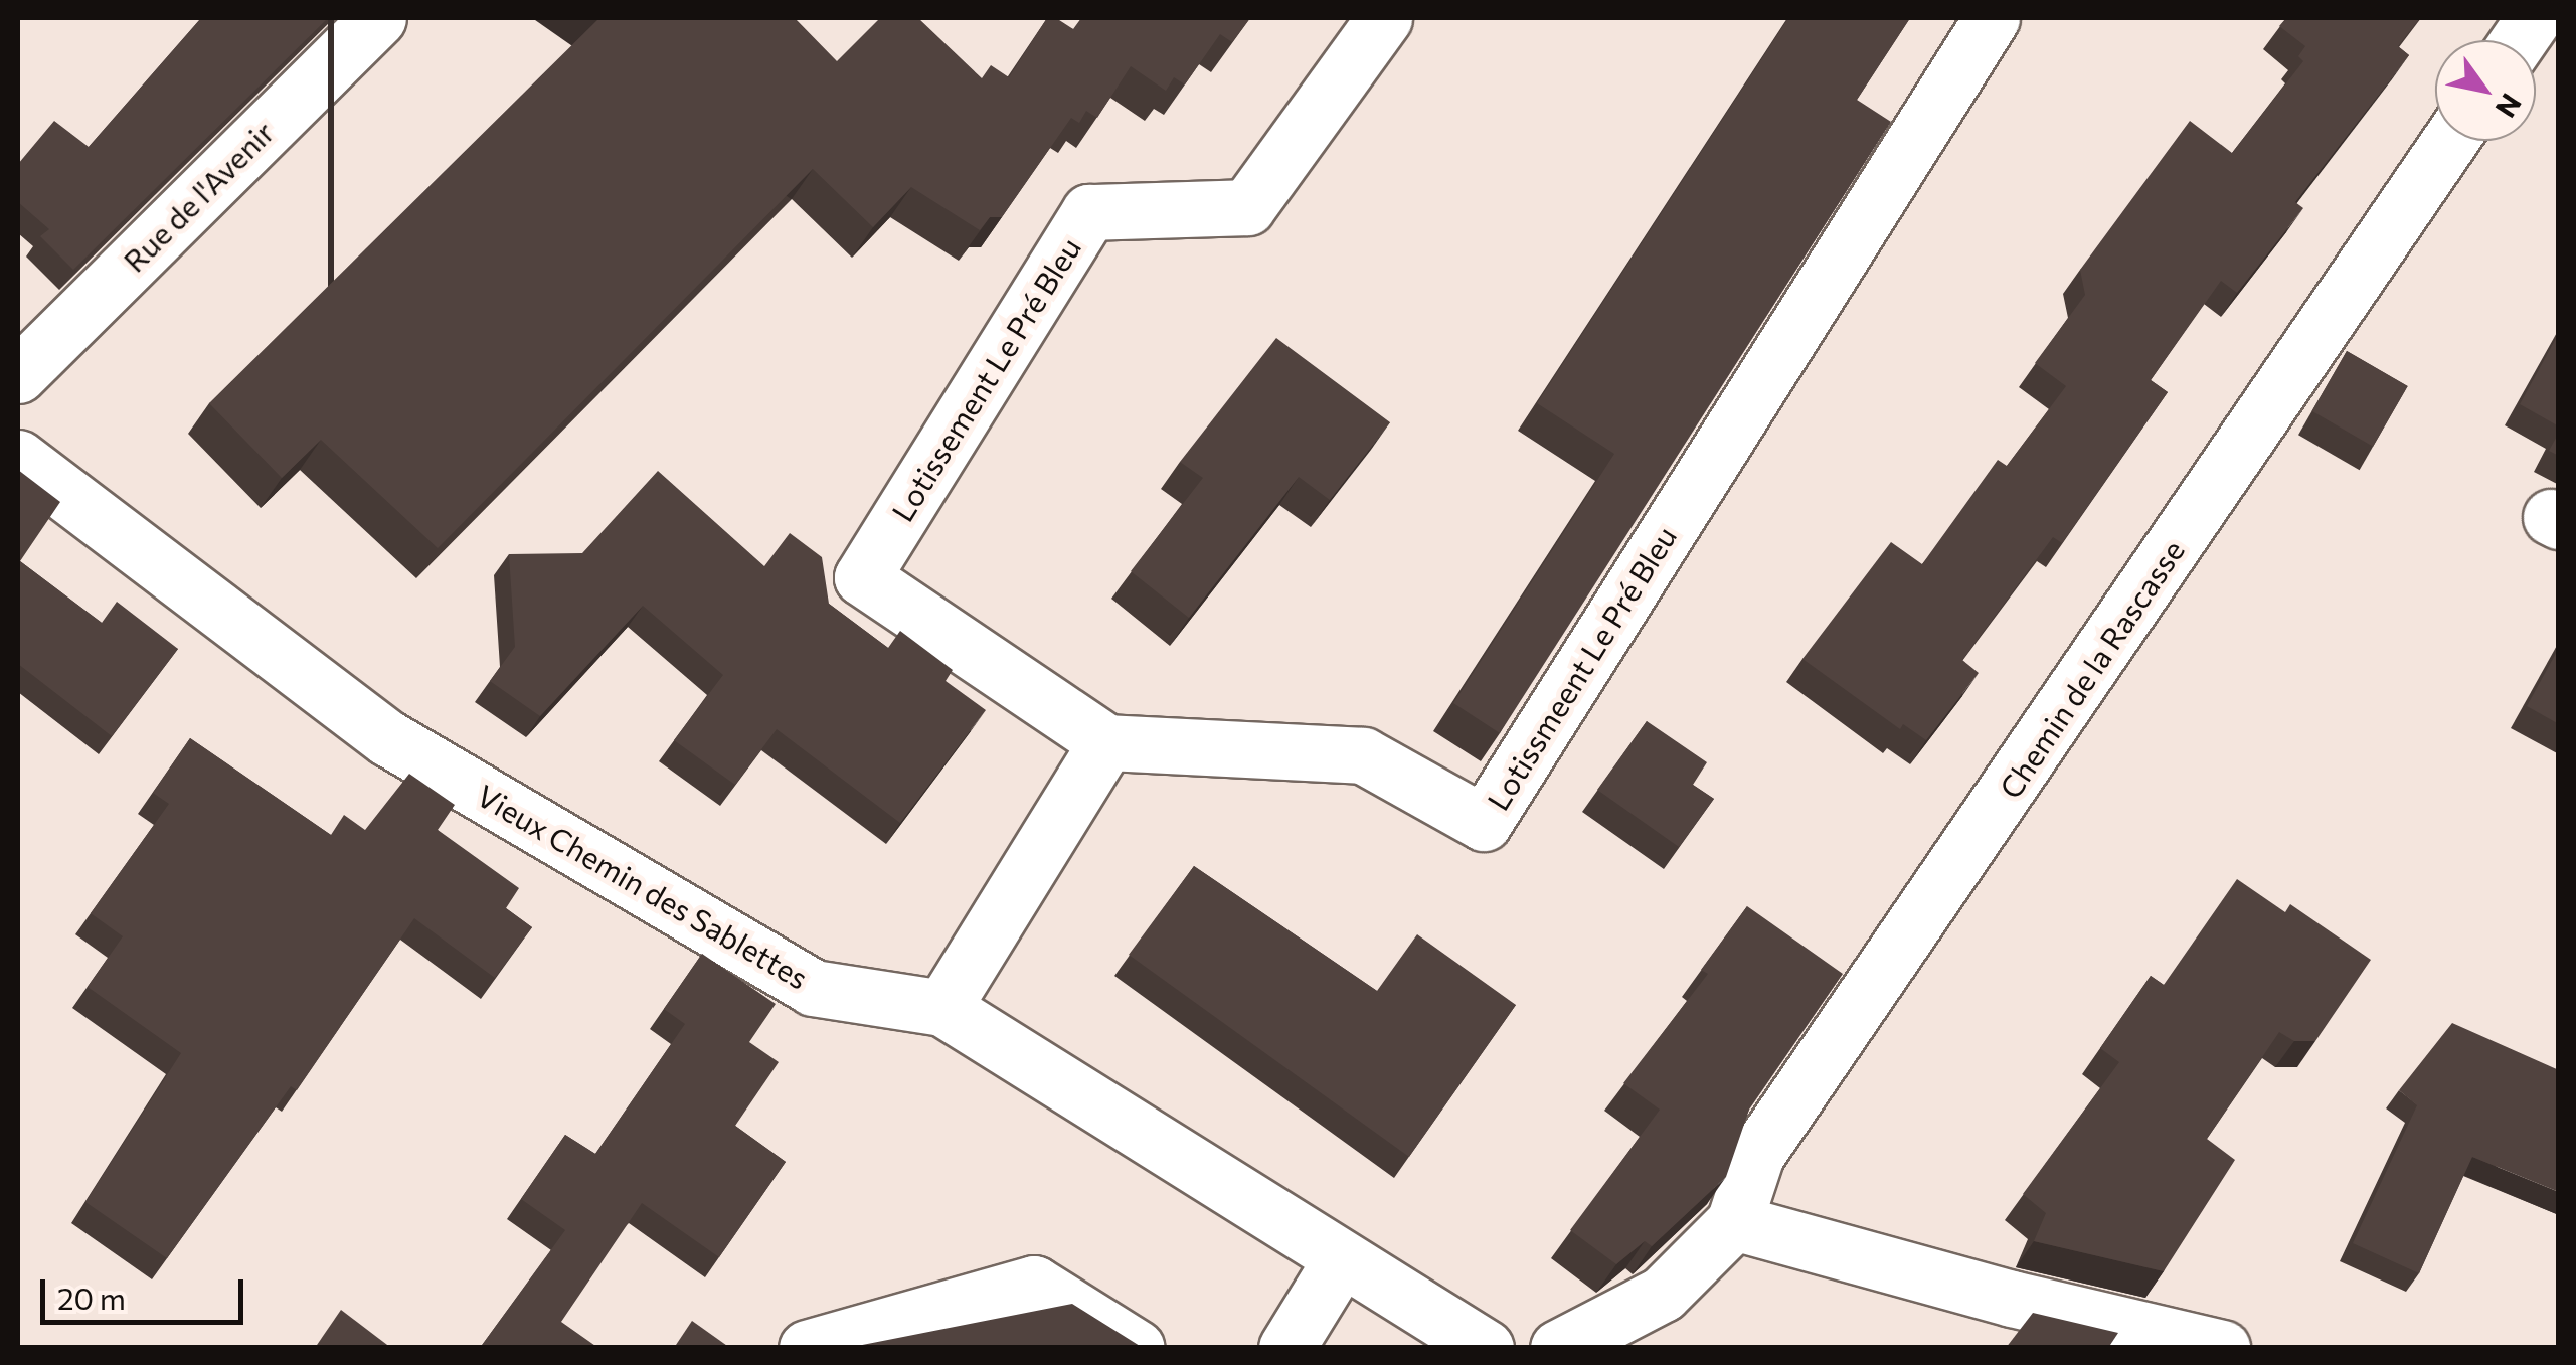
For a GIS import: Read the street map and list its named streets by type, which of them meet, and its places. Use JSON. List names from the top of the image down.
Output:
{
  "streets": {
    "street": [
      "Rue de l'Avenir",
      "Lotissement Le Pré Bleu",
      "Lotissmeent Le Pré Bleu",
      "Chemin de la Rascasse",
      "Vieux Chemin des Sablettes"
    ]
  },
  "crossings": [
    ["Lotissement Le Pré Bleu", "Lotissmeent Le Pré Bleu"]
  ],
  "scale_bar": "20 m",
  "north": "bottom right"
}
